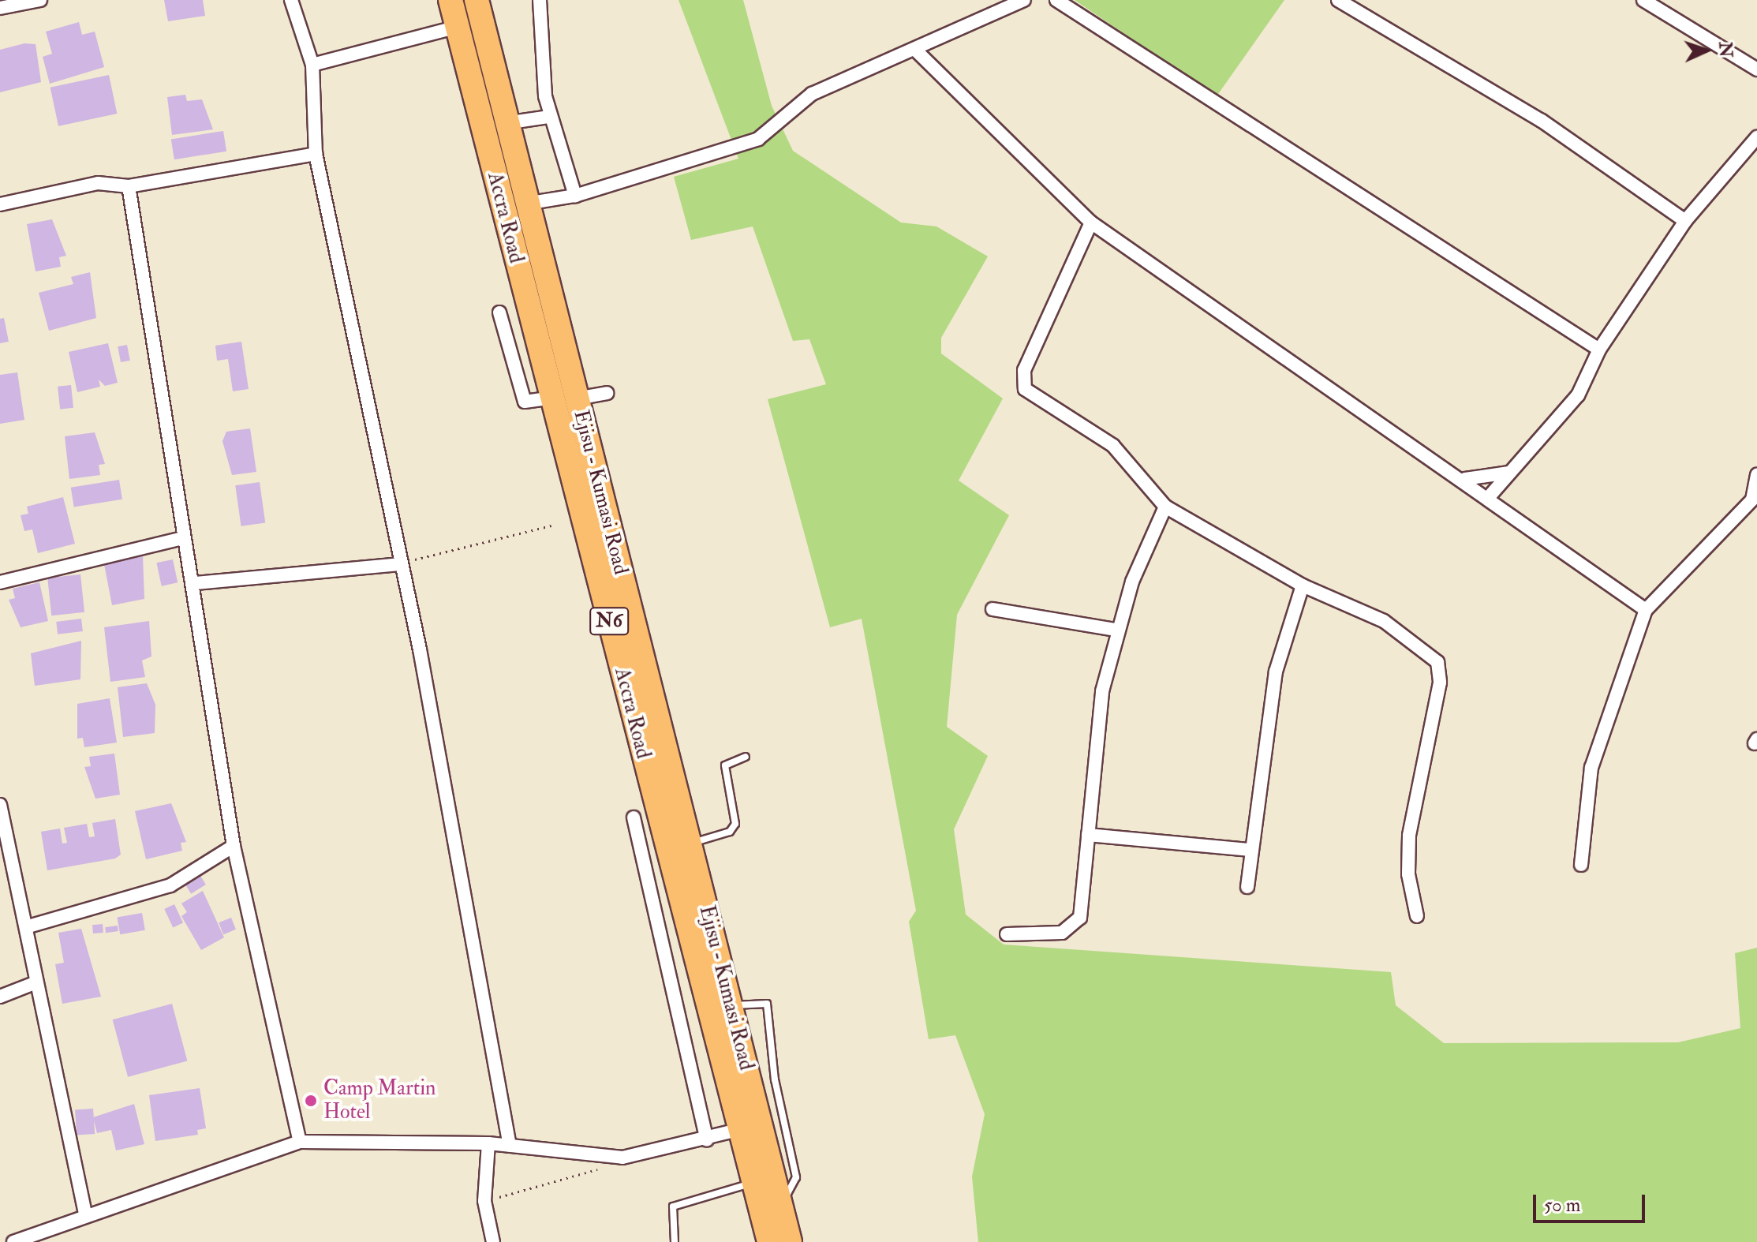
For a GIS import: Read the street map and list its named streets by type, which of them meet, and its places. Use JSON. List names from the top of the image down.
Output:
{
  "streets": {
    "highway": ["Accra Road", "Ejisu - Kumasi Road", "N6"]
  },
  "places": ["Camp Martin Hotel"],
  "scale_bar": "50 m",
  "north": "right"
}
